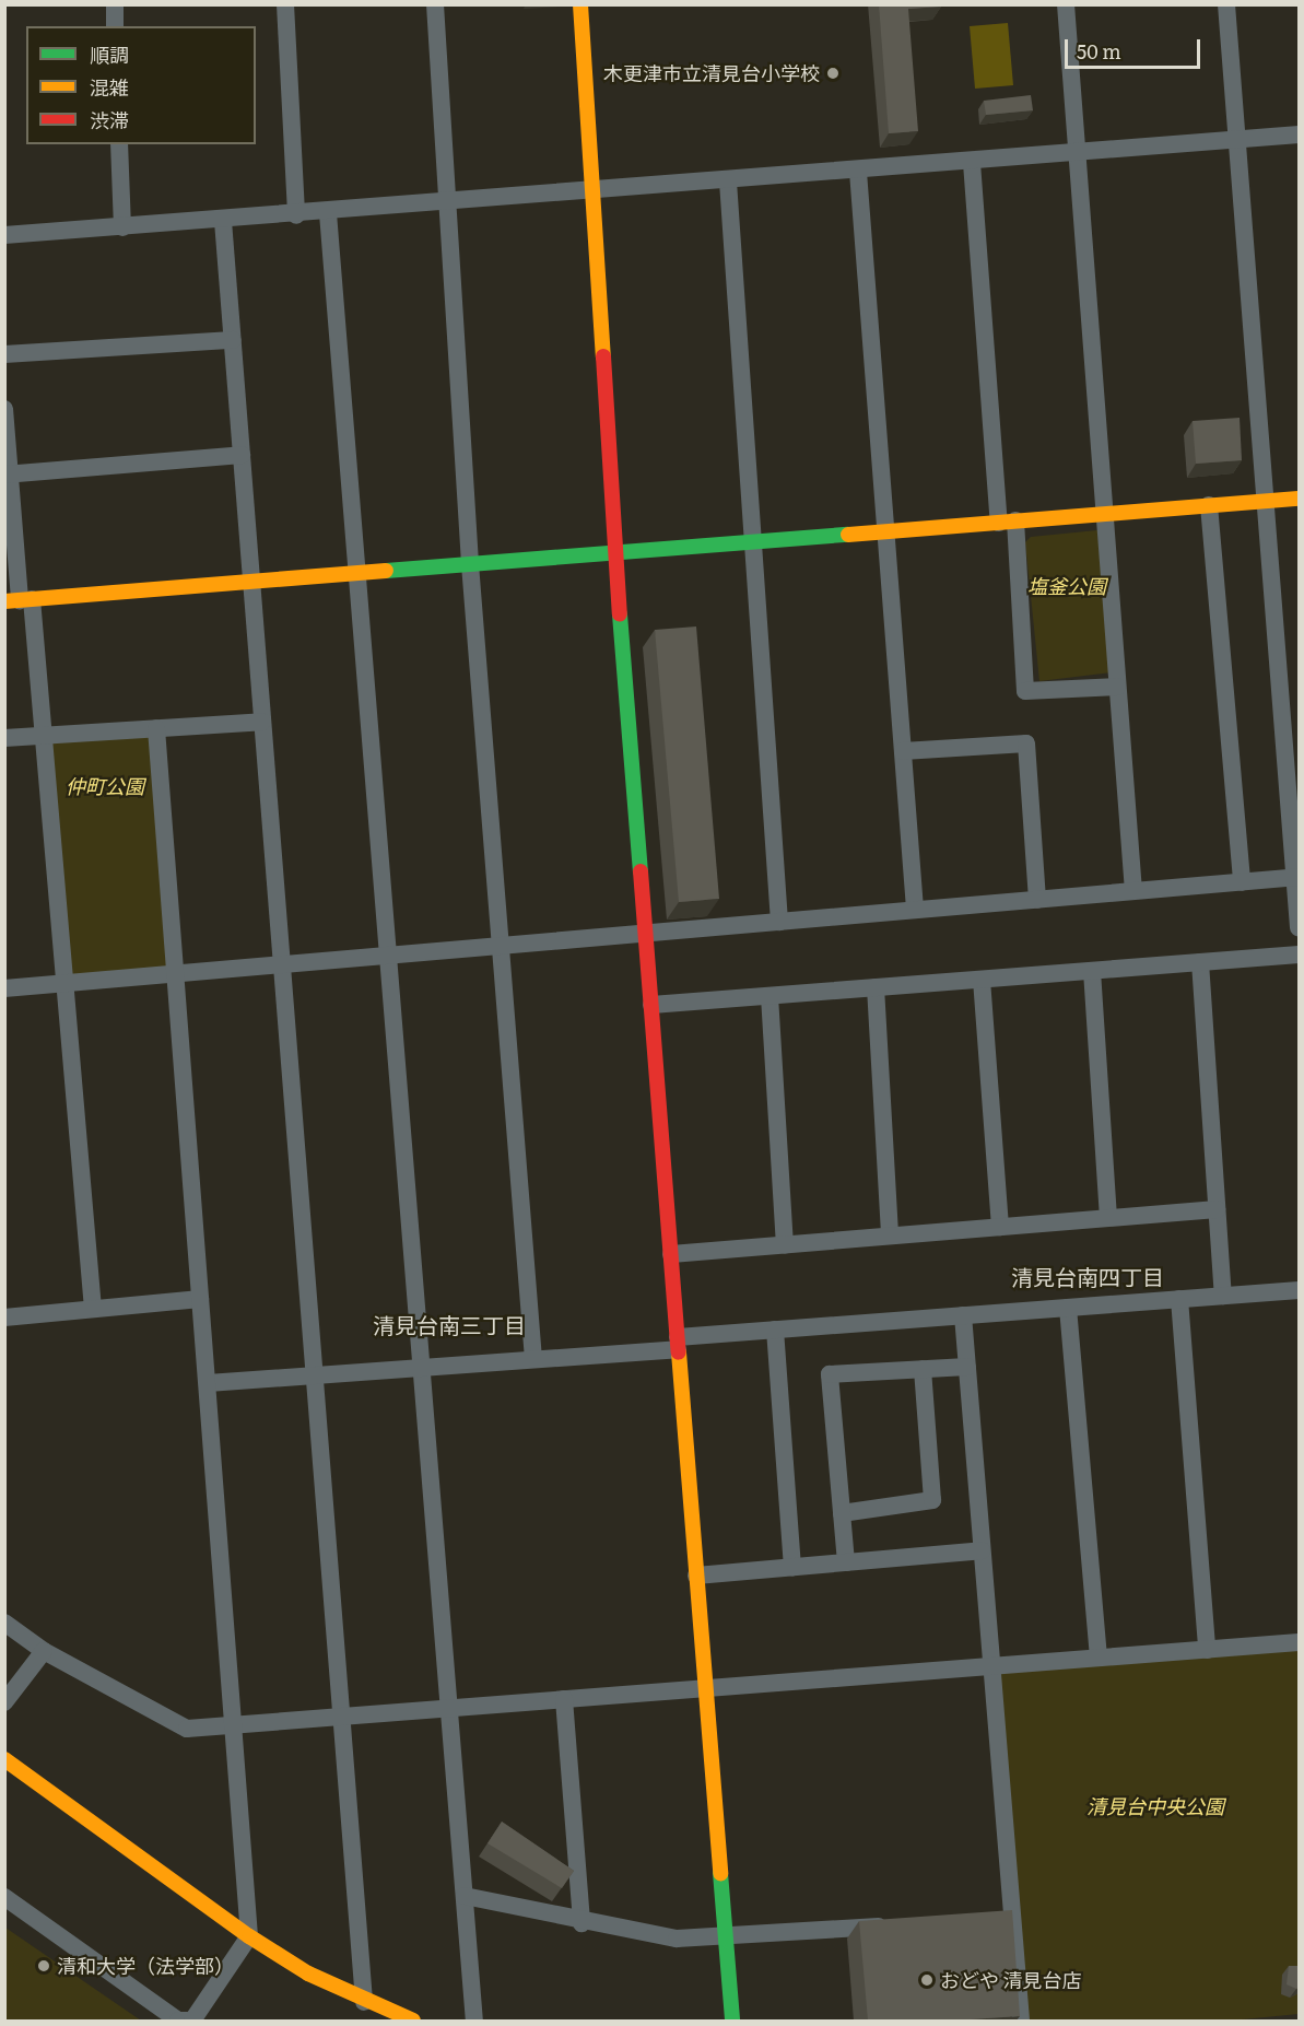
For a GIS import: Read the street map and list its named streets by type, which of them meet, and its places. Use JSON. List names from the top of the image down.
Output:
{
  "districts": ["清見台南四丁目", "清見台南三丁目"],
  "parks": ["塩釜公園", "仲町公園", "清見台中央公園"],
  "places": ["木更津市立清見台小学校", "清和大学（法学部）", "おどや 清見台店"],
  "legend": ["順調", "混雑", "渋滞"],
  "scale_bar": "50 m"
}
